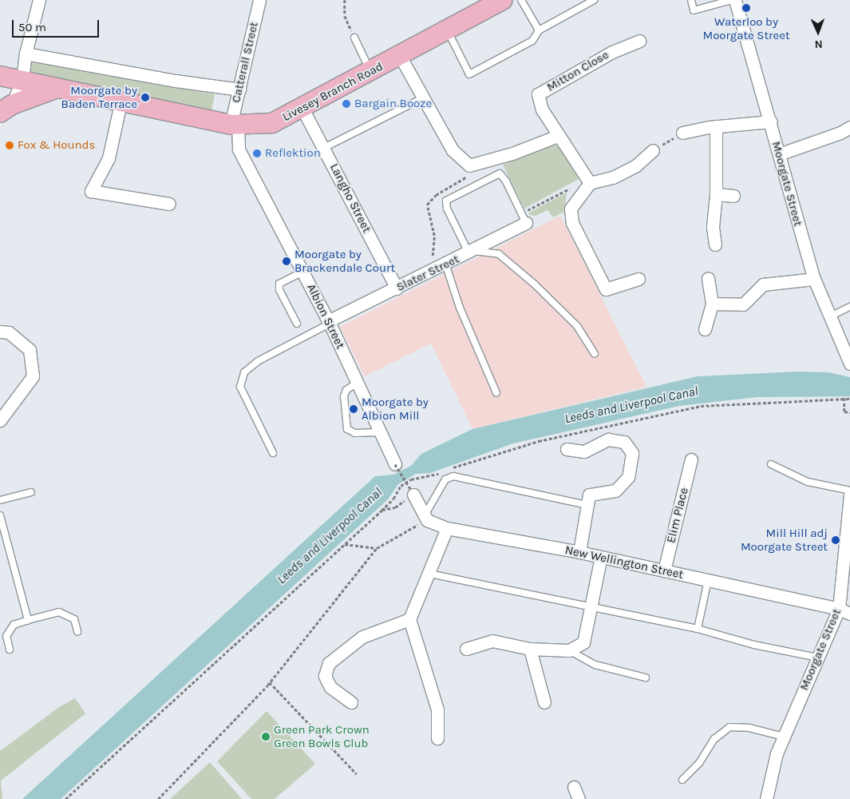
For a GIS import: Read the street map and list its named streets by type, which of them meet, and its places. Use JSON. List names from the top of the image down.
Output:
{
  "streets": {
    "main road": ["Livesey Branch Road"],
    "street": [
      "Catterall Street",
      "Mitton Close",
      "Moorgate Street",
      "Langho Street",
      "Slater Street",
      "Albion Street",
      "Elim Place",
      "New Wellington Street"
    ]
  },
  "crossings": [
    ["Catterall Street", "Livesey Branch Road"],
    ["Catterall Street", "Albion Street"],
    ["Livesey Branch Road", "Langho Street"],
    ["Livesey Branch Road", "Albion Street"],
    ["Moorgate Street", "New Wellington Street"],
    ["Langho Street", "Slater Street"],
    ["Slater Street", "Albion Street"],
    ["Elim Place", "New Wellington Street"]
  ],
  "water": ["Leeds and Liverpool Canal"],
  "places": [
    "Waterloo by Moorgate Street",
    "Moorgate by Baden Terrace",
    "Bargain Booze",
    "Fox & Hounds",
    "Reflektion",
    "Moorgate by Brackendale Court",
    "Moorgate by Albion Mill",
    "Mill Hill adj Moorgate Street",
    "Green Park Crown Green Bowls Club"
  ],
  "scale_bar": "50 m",
  "north": "bottom"
}
